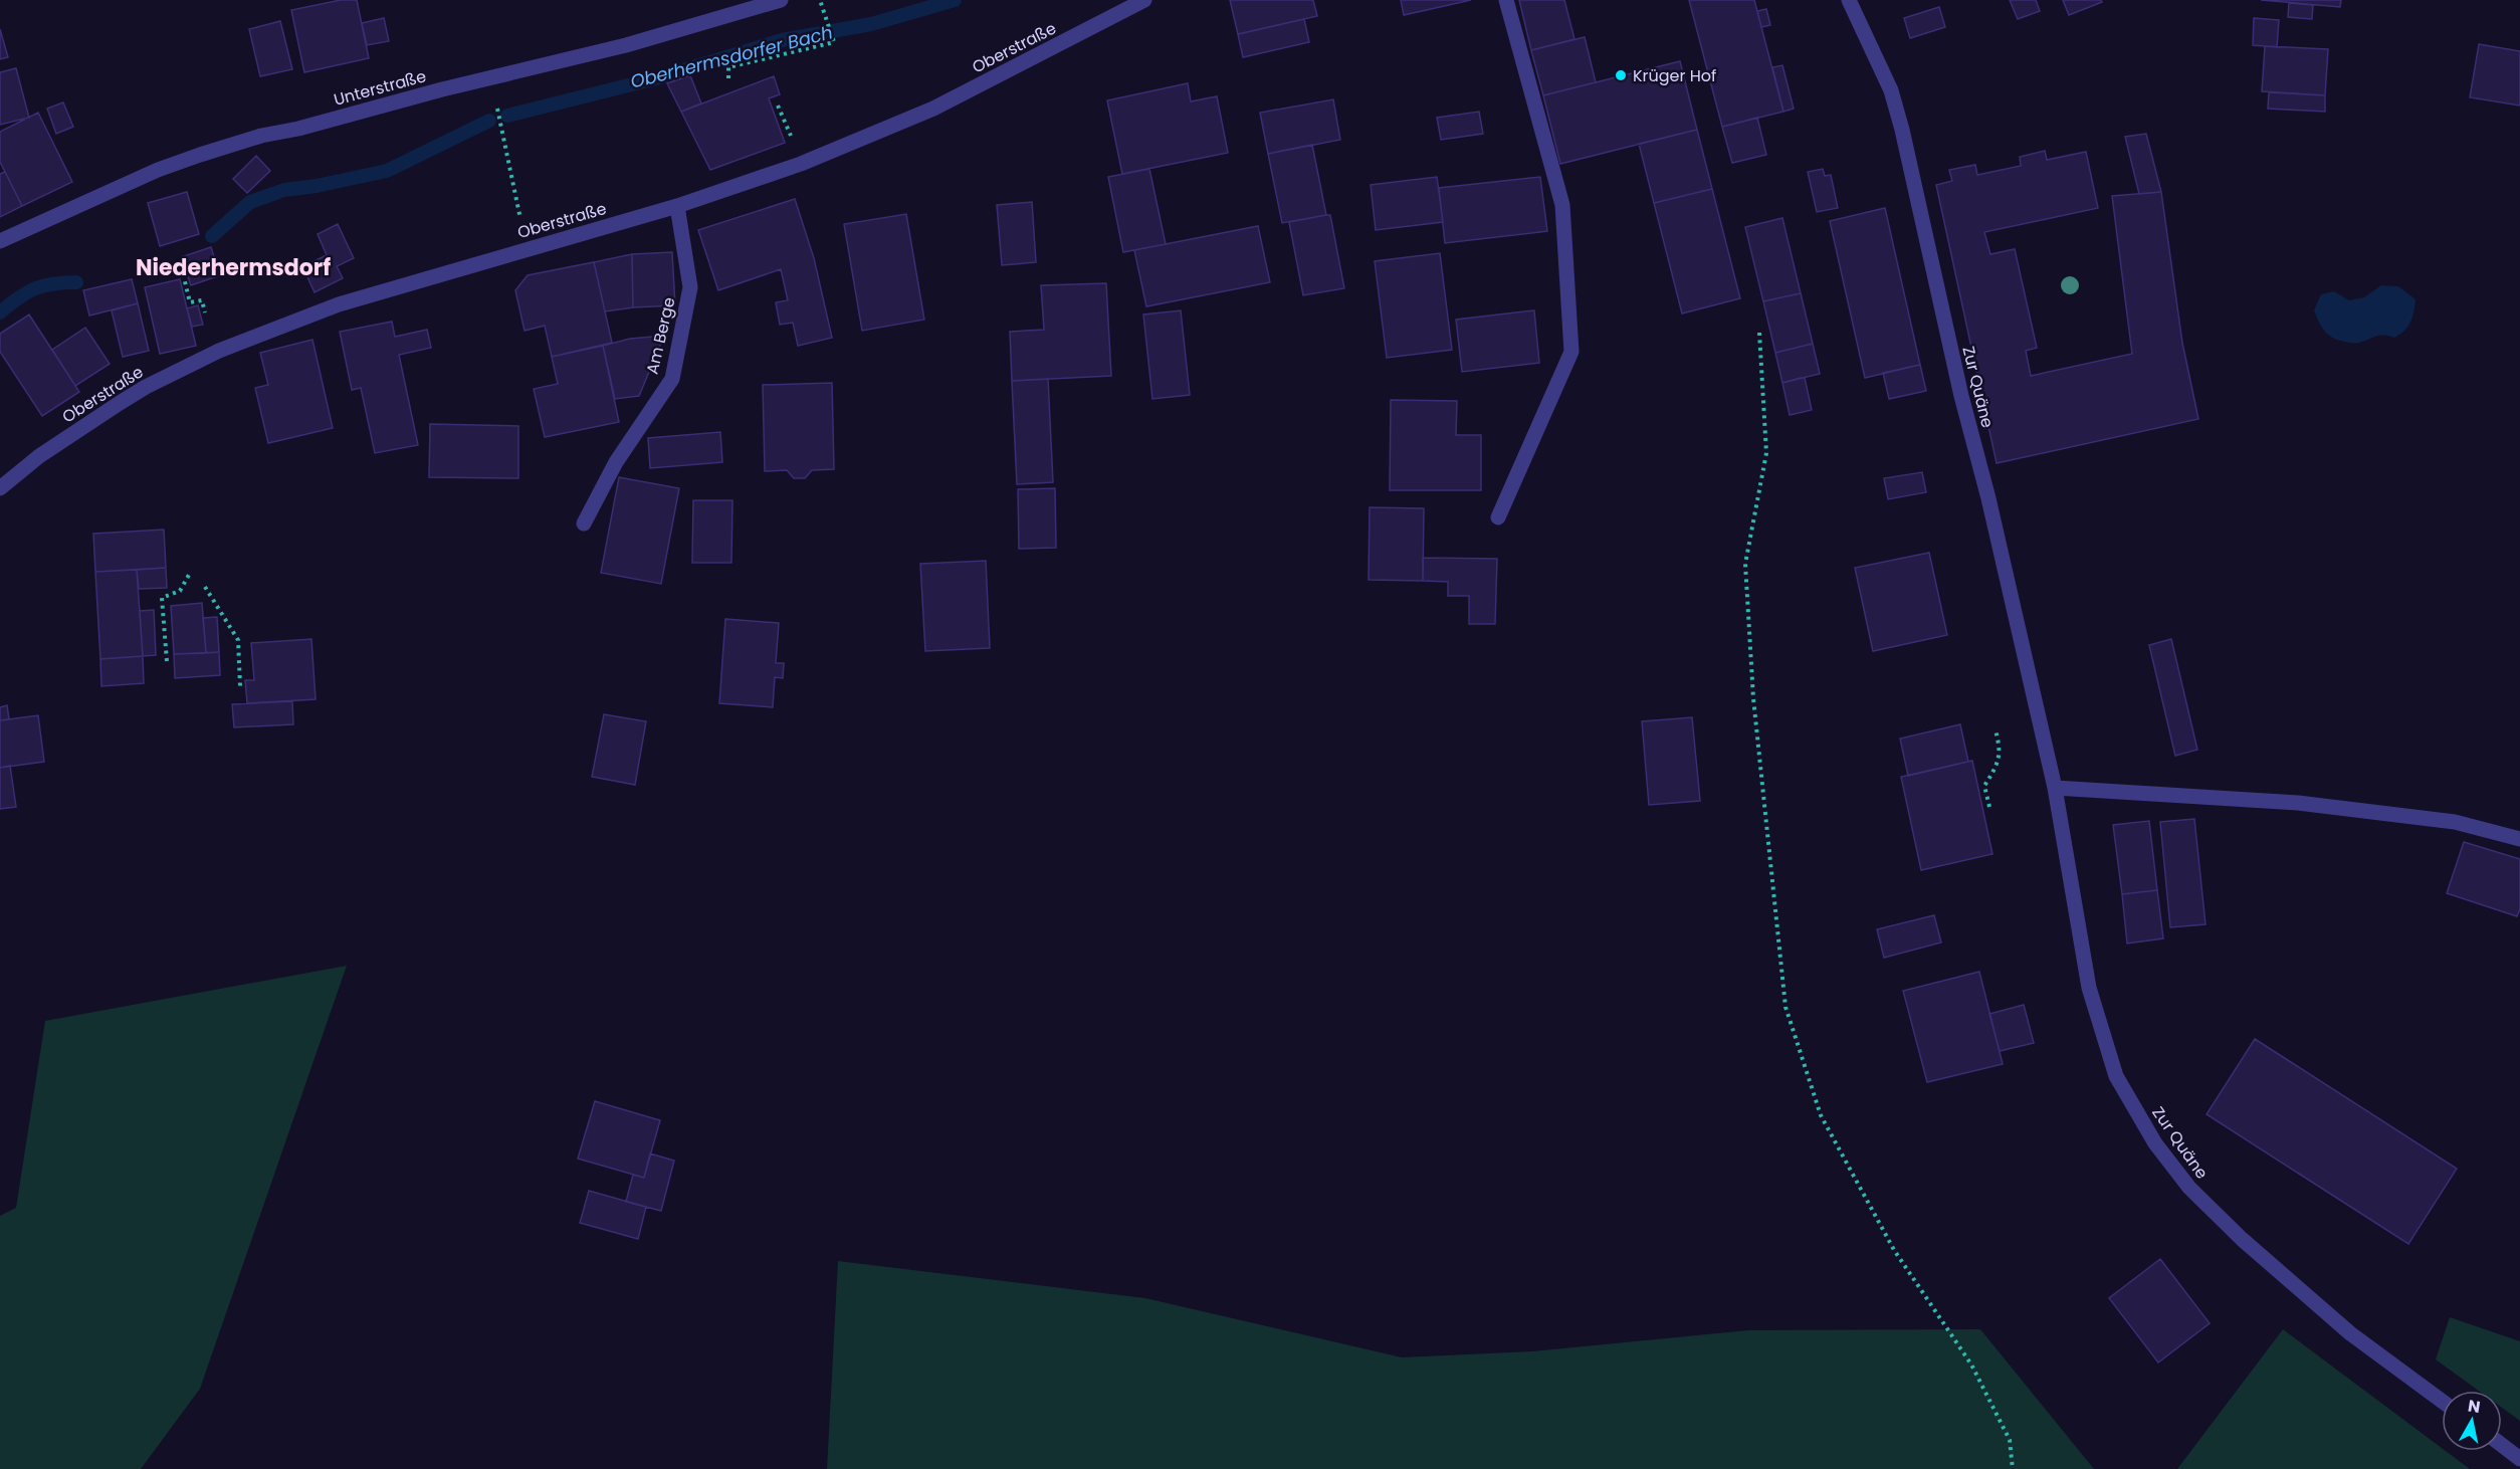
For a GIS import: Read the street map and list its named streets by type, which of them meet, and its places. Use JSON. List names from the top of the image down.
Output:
{
  "streets": {
    "street": [
      "Oberstraße",
      "Unterstraße",
      "Am Berge",
      "Zur Quäne"
    ]
  },
  "crossings": [
    ["Oberstraße", "Am Berge"]
  ],
  "districts": ["Niederhermsdorf"],
  "water": ["Oberhermsdorfer Bach"],
  "places": ["Krüger Hof"],
  "north": "top"
}
